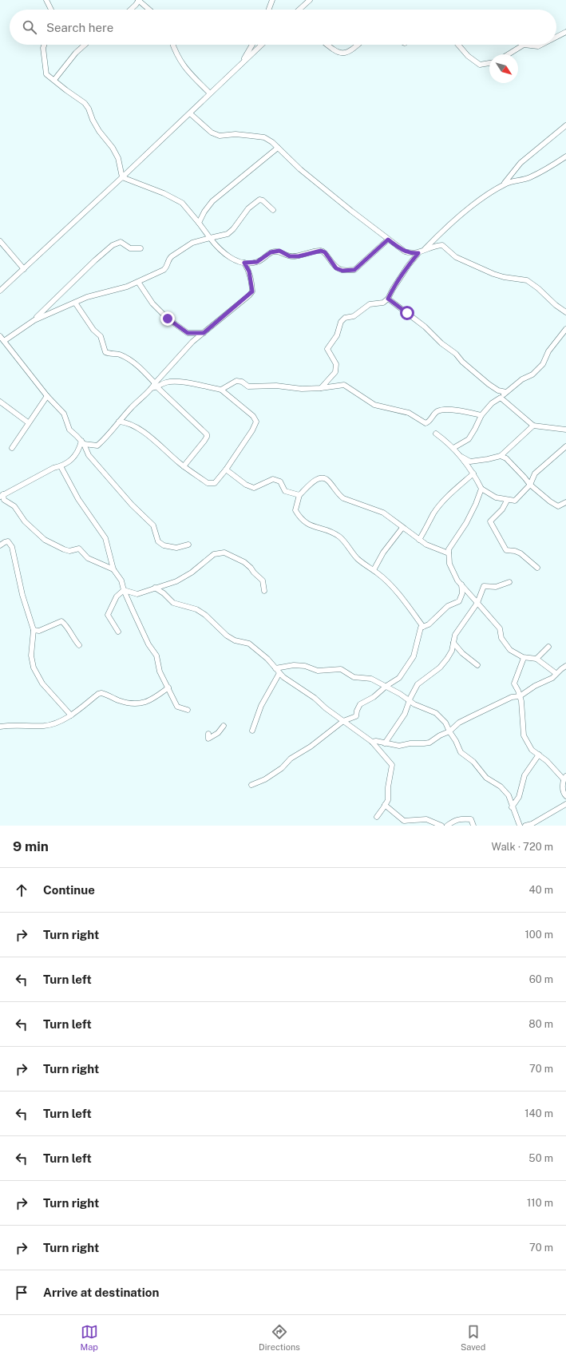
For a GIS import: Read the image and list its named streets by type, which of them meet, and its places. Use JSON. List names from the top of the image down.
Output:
{
  "north": "bottom right",
  "page": {
    "search": "Search here",
    "heading": ["9 min", "Walk · 720 m"],
    "list": [
      ["Continue", "40 m"],
      ["Turn right", "100 m"],
      ["Turn left", "60 m"],
      ["Turn left", "80 m"],
      ["Turn right", "70 m"],
      ["Turn left", "140 m"],
      ["Turn left", "50 m"],
      ["Turn right", "110 m"],
      ["Turn right", "70 m"],
      "Arrive at destination"
    ],
    "nav": ["Map", "Directions", "Saved"]
  }
}
